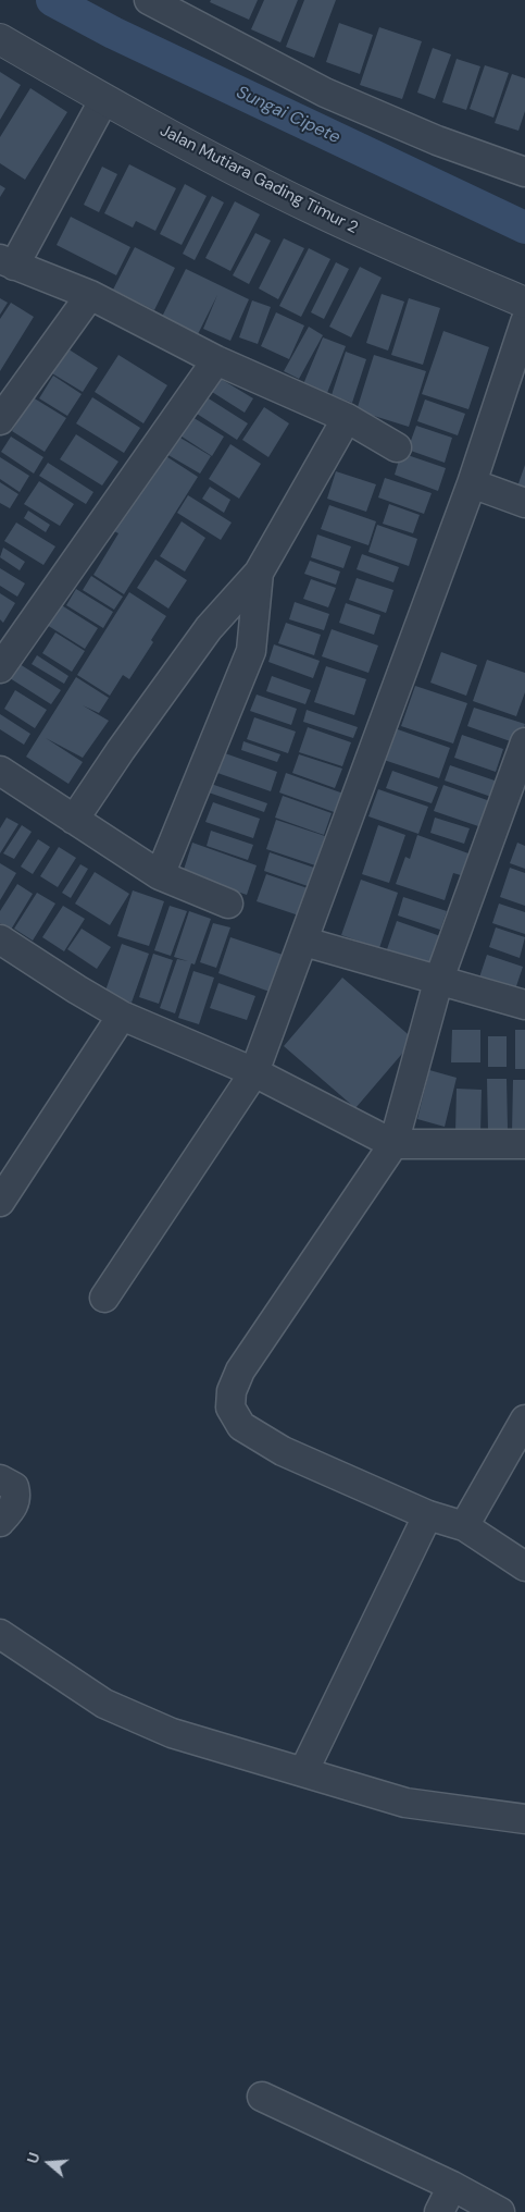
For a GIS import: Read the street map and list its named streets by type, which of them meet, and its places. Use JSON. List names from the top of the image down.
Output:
{
  "streets": {
    "street": ["Jalan Mutiara Gading Timur 2"]
  },
  "water": ["Sungai Cipete"],
  "north": "left"
}
